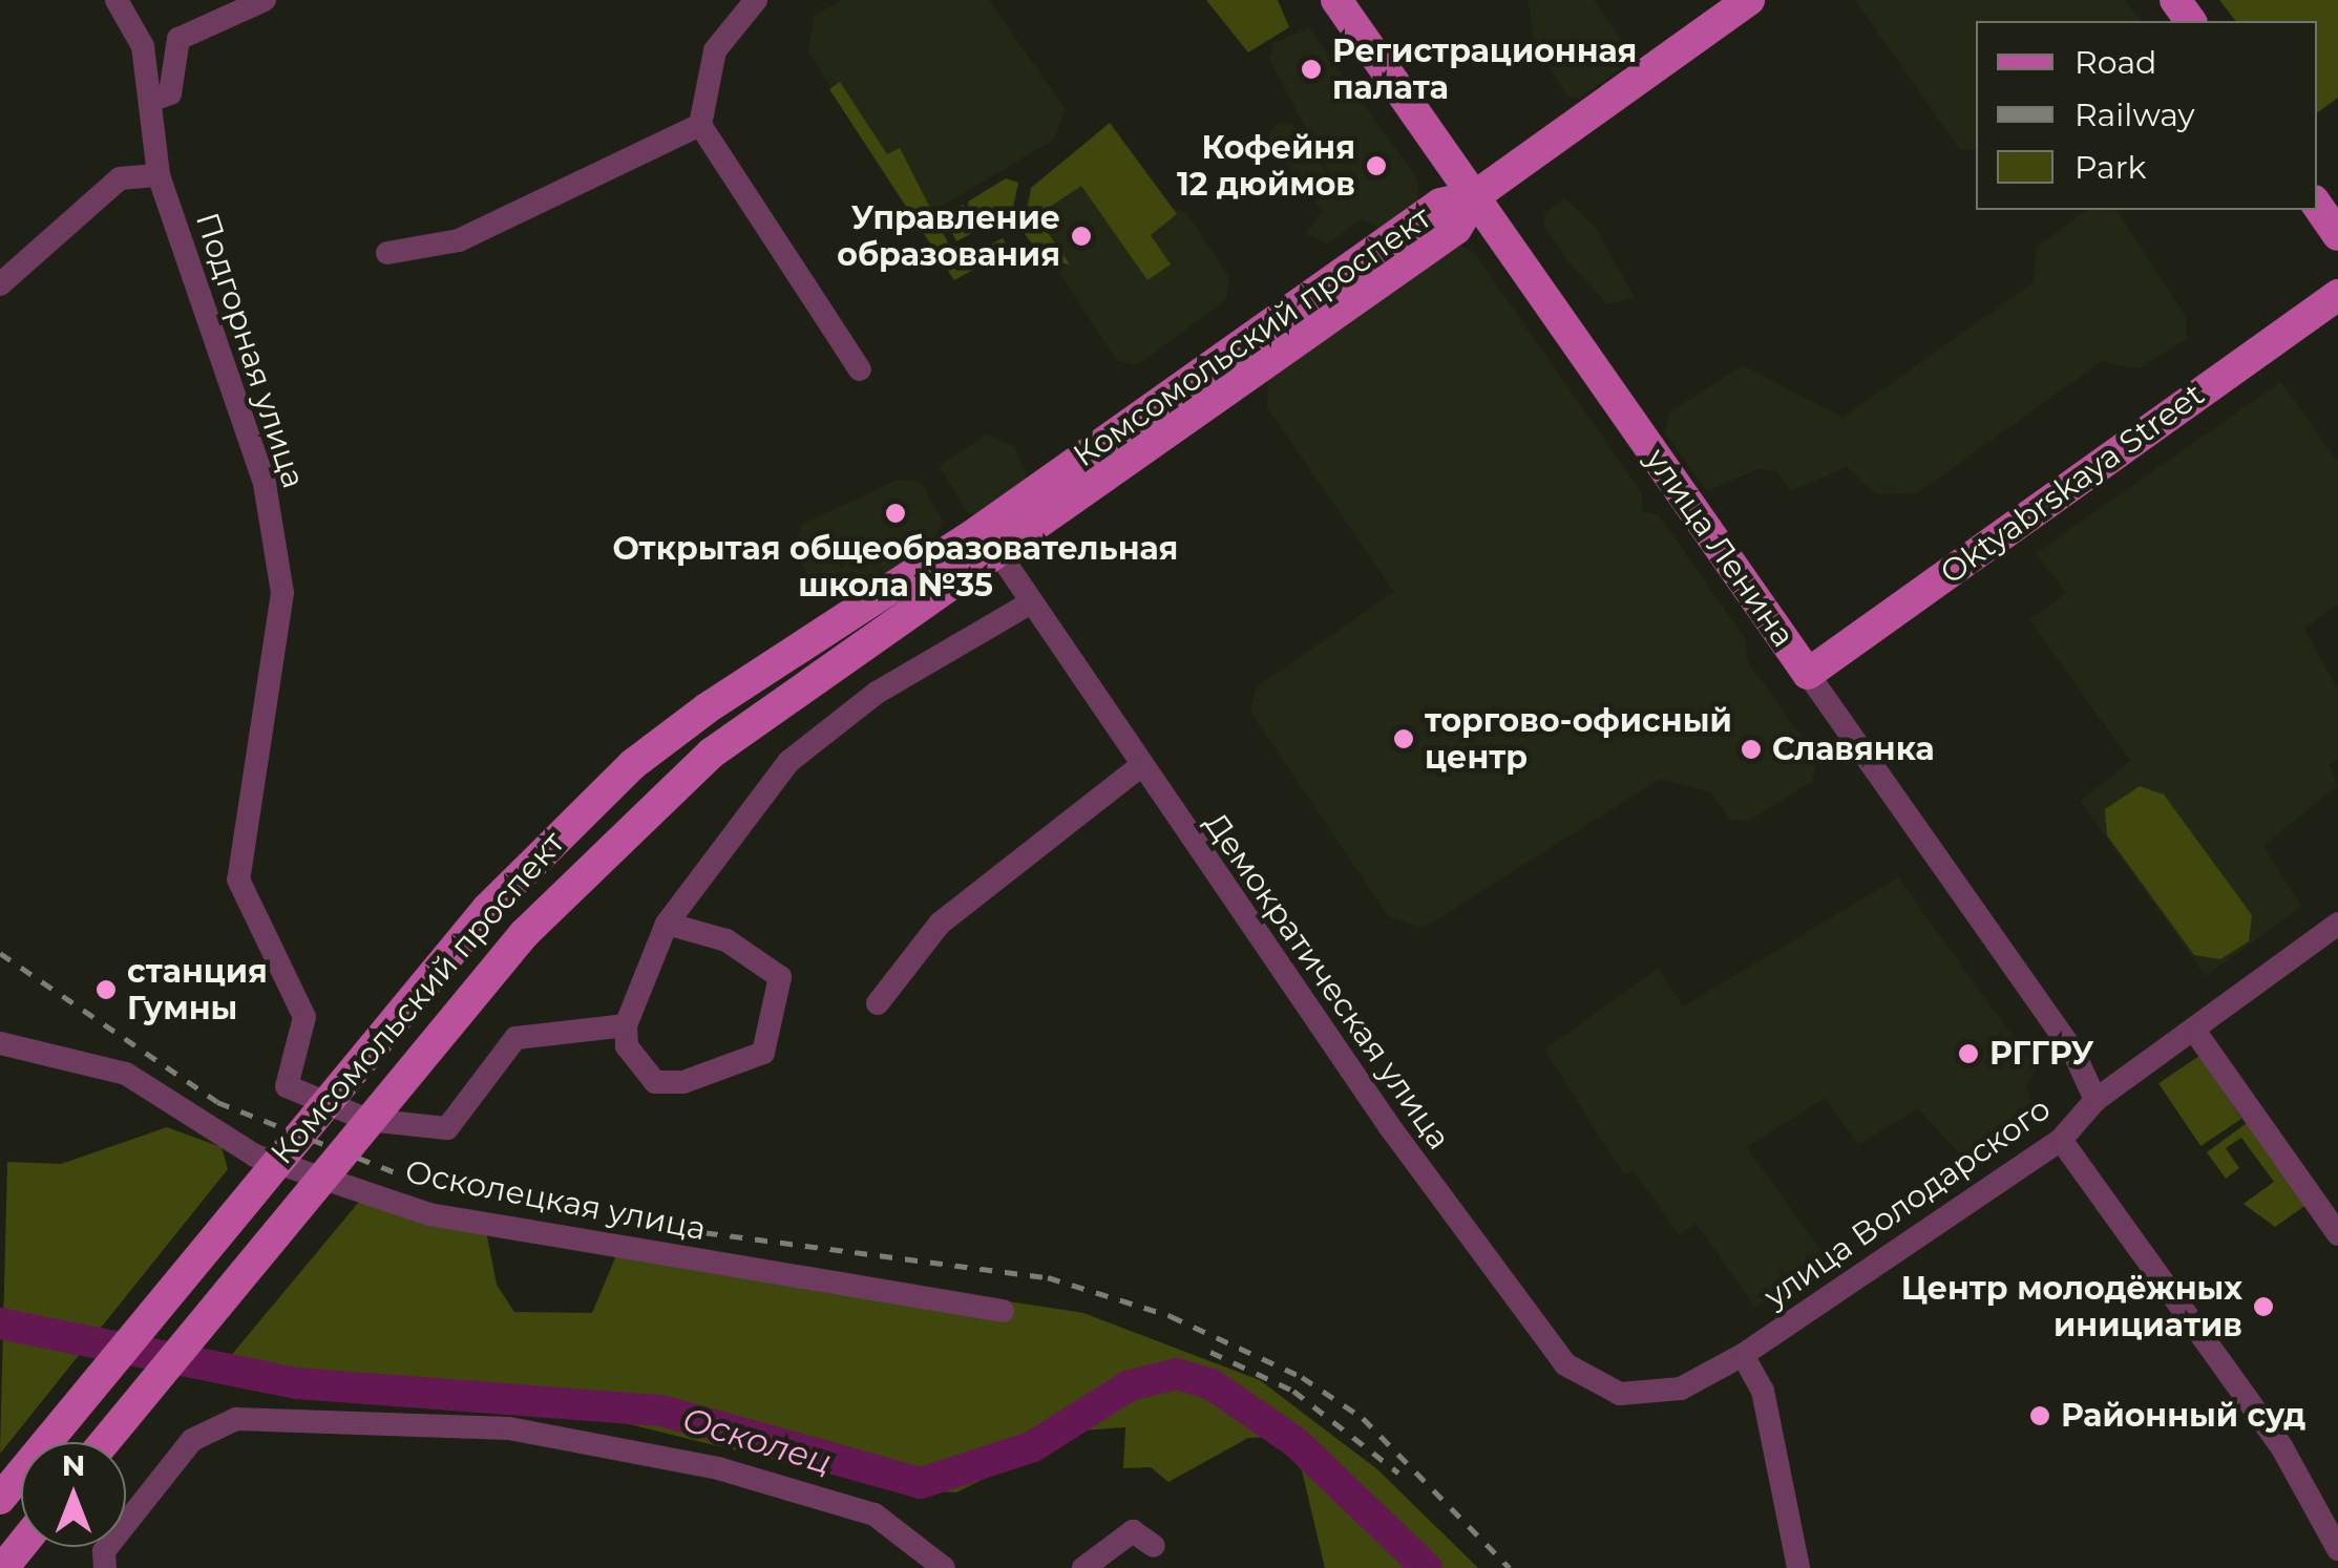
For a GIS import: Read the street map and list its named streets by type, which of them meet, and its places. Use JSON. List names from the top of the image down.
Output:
{
  "streets": {
    "main road": ["Комсомольский проспект", "Oktyabrskaya Street", "улица Ленина"],
    "street": [
      "Подгорная улица",
      "Демократическая улица",
      "Осколецкая улица",
      "улица Володарского"
    ]
  },
  "crossings": [
    ["Комсомольский проспект", "улица Ленина"],
    ["Комсомольский проспект", "Демократическая улица"],
    ["Oktyabrskaya Street", "улица Ленина"],
    ["улица Ленина", "улица Володарского"],
    ["Демократическая улица", "улица Володарского"]
  ],
  "water": ["Осколец"],
  "places": [
    "Регистрационная палата",
    "Кофейня 12 дюймов",
    "Управление образования",
    "Открытая общеобразовательная школа №35",
    "торгово-офисный центр",
    "Славянка",
    "станция Гумны",
    "РГГРУ",
    "Центр молодёжных инициатив",
    "Районный суд"
  ],
  "legend": ["Road", "Railway", "Park"],
  "north": "top"
}
